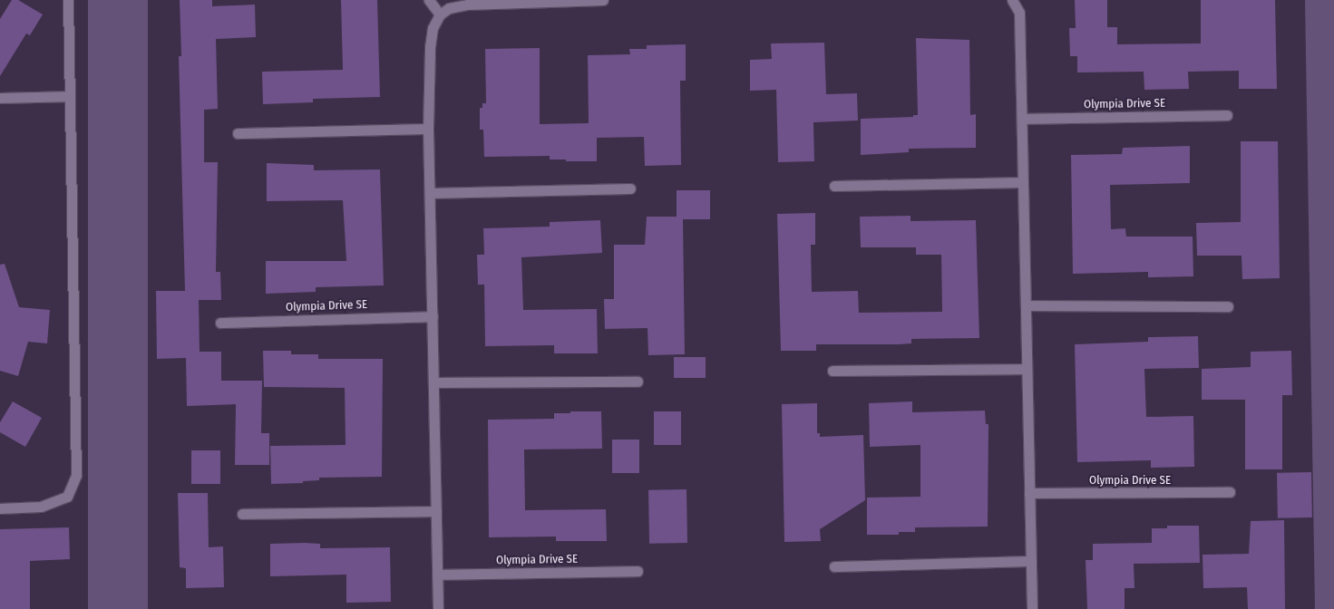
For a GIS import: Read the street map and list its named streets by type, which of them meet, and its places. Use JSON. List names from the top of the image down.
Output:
{
  "streets": {
    "street": ["Olympia Drive SE"]
  }
}
